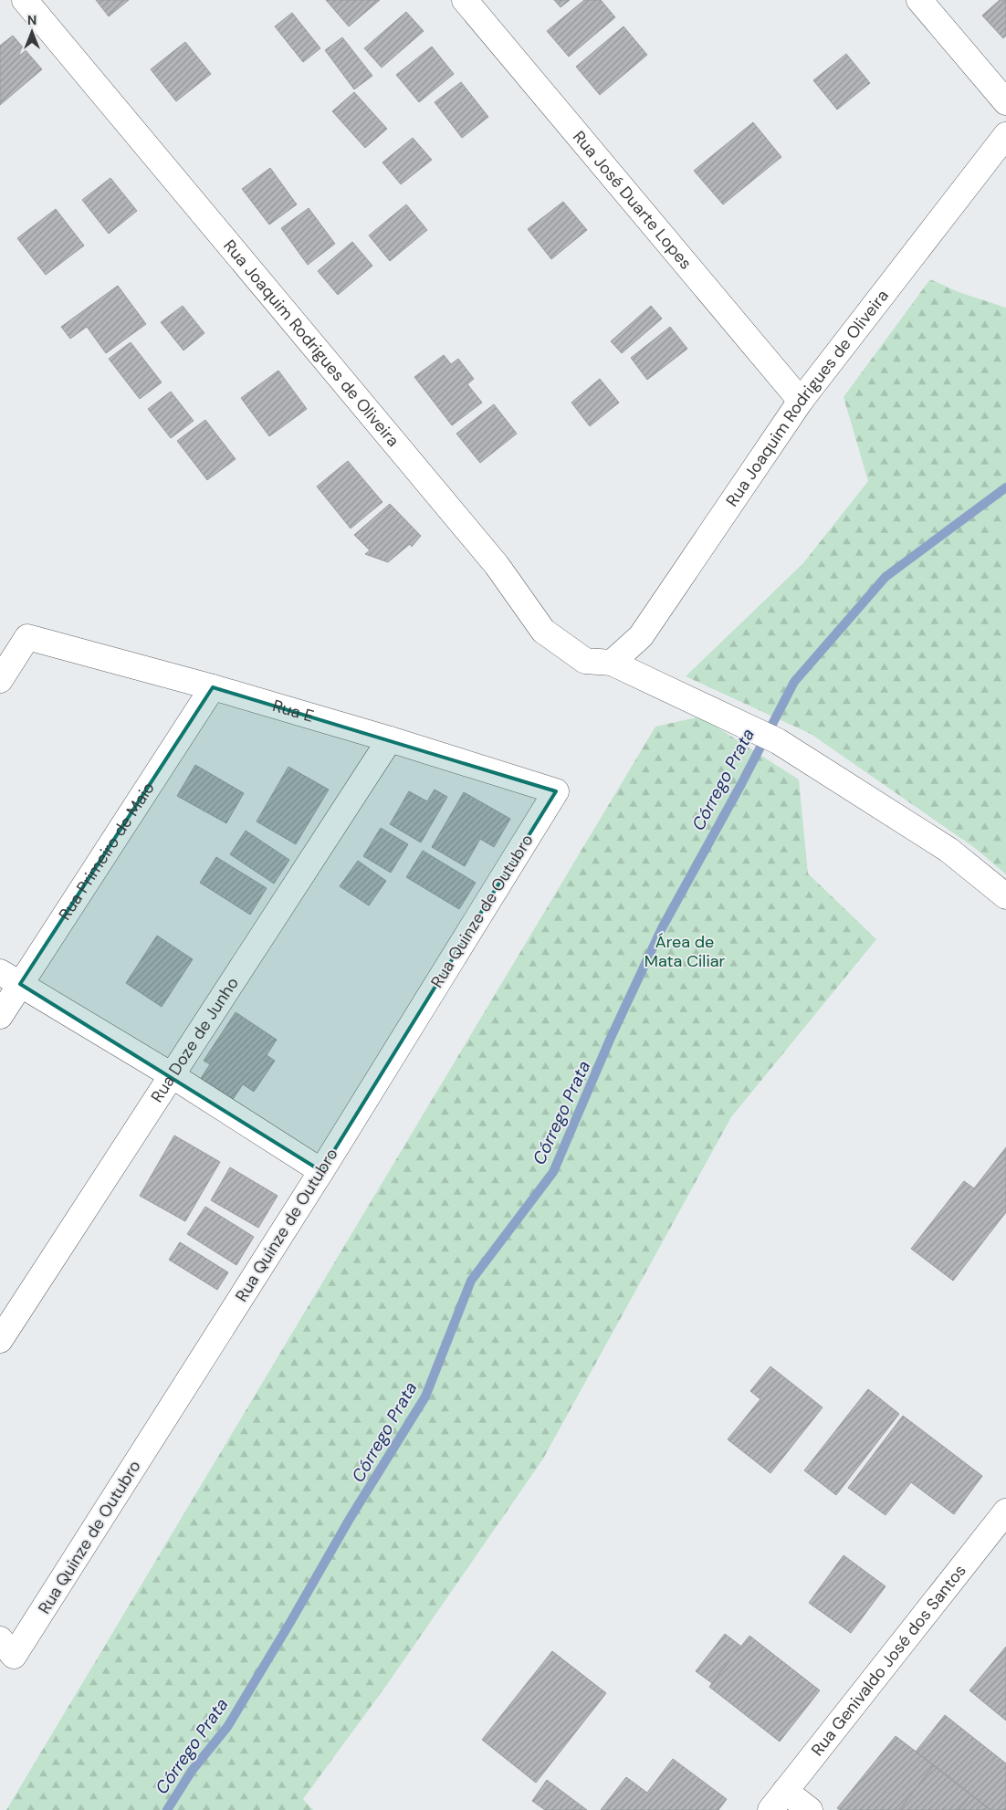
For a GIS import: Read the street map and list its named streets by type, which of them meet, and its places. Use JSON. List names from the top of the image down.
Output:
{
  "streets": {
    "street": [
      "Rua José Duarte Lopes",
      "Rua Joaquim Rodrigues de Oliveira",
      "Rua E",
      "Rua Primeiro de Maio",
      "Rua Quinze de Outubro",
      "Rua Doze de Junho",
      "Rua Genivaldo José dos Santos"
    ]
  },
  "crossings": [
    ["Rua José Duarte Lopes", "Rua Joaquim Rodrigues de Oliveira"],
    ["Rua E", "Rua Primeiro de Maio"],
    ["Rua E", "Rua Quinze de Outubro"],
    ["Rua E", "Rua Doze de Junho"]
  ],
  "water": ["Córrego Prata"],
  "parks": ["Área de Mata Ciliar"],
  "north": "top"
}
